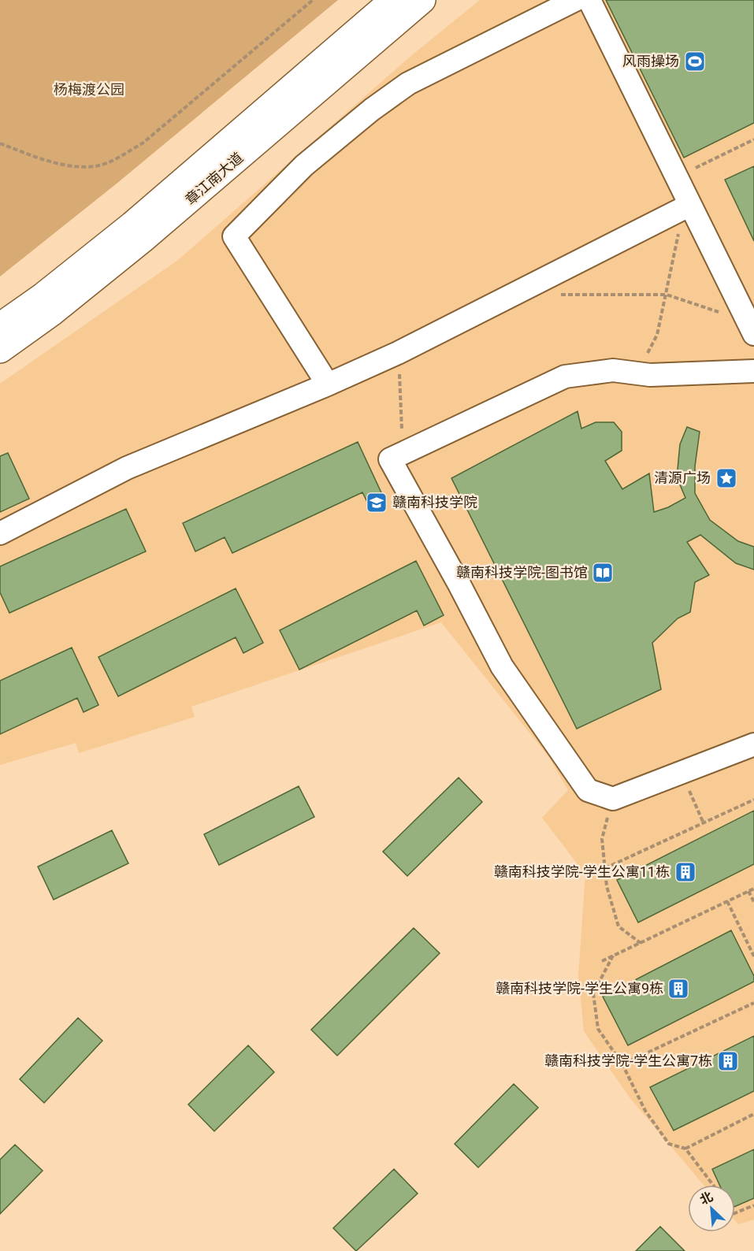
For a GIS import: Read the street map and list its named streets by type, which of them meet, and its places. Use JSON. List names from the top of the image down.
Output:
{
  "streets": {
    "main road": ["章江南大道"]
  },
  "parks": ["杨梅渡公园"],
  "places": {
    "sports": ["风雨操场"],
    "place": ["清源广场"],
    "school or university": ["赣南科技学院"],
    "library": ["赣南科技学院-图书馆"],
    "building": ["赣南科技学院-学生公寓11栋", "赣南科技学院-学生公寓9栋", "赣南科技学院-学生公寓7栋"]
  },
  "north": "top left"
}
